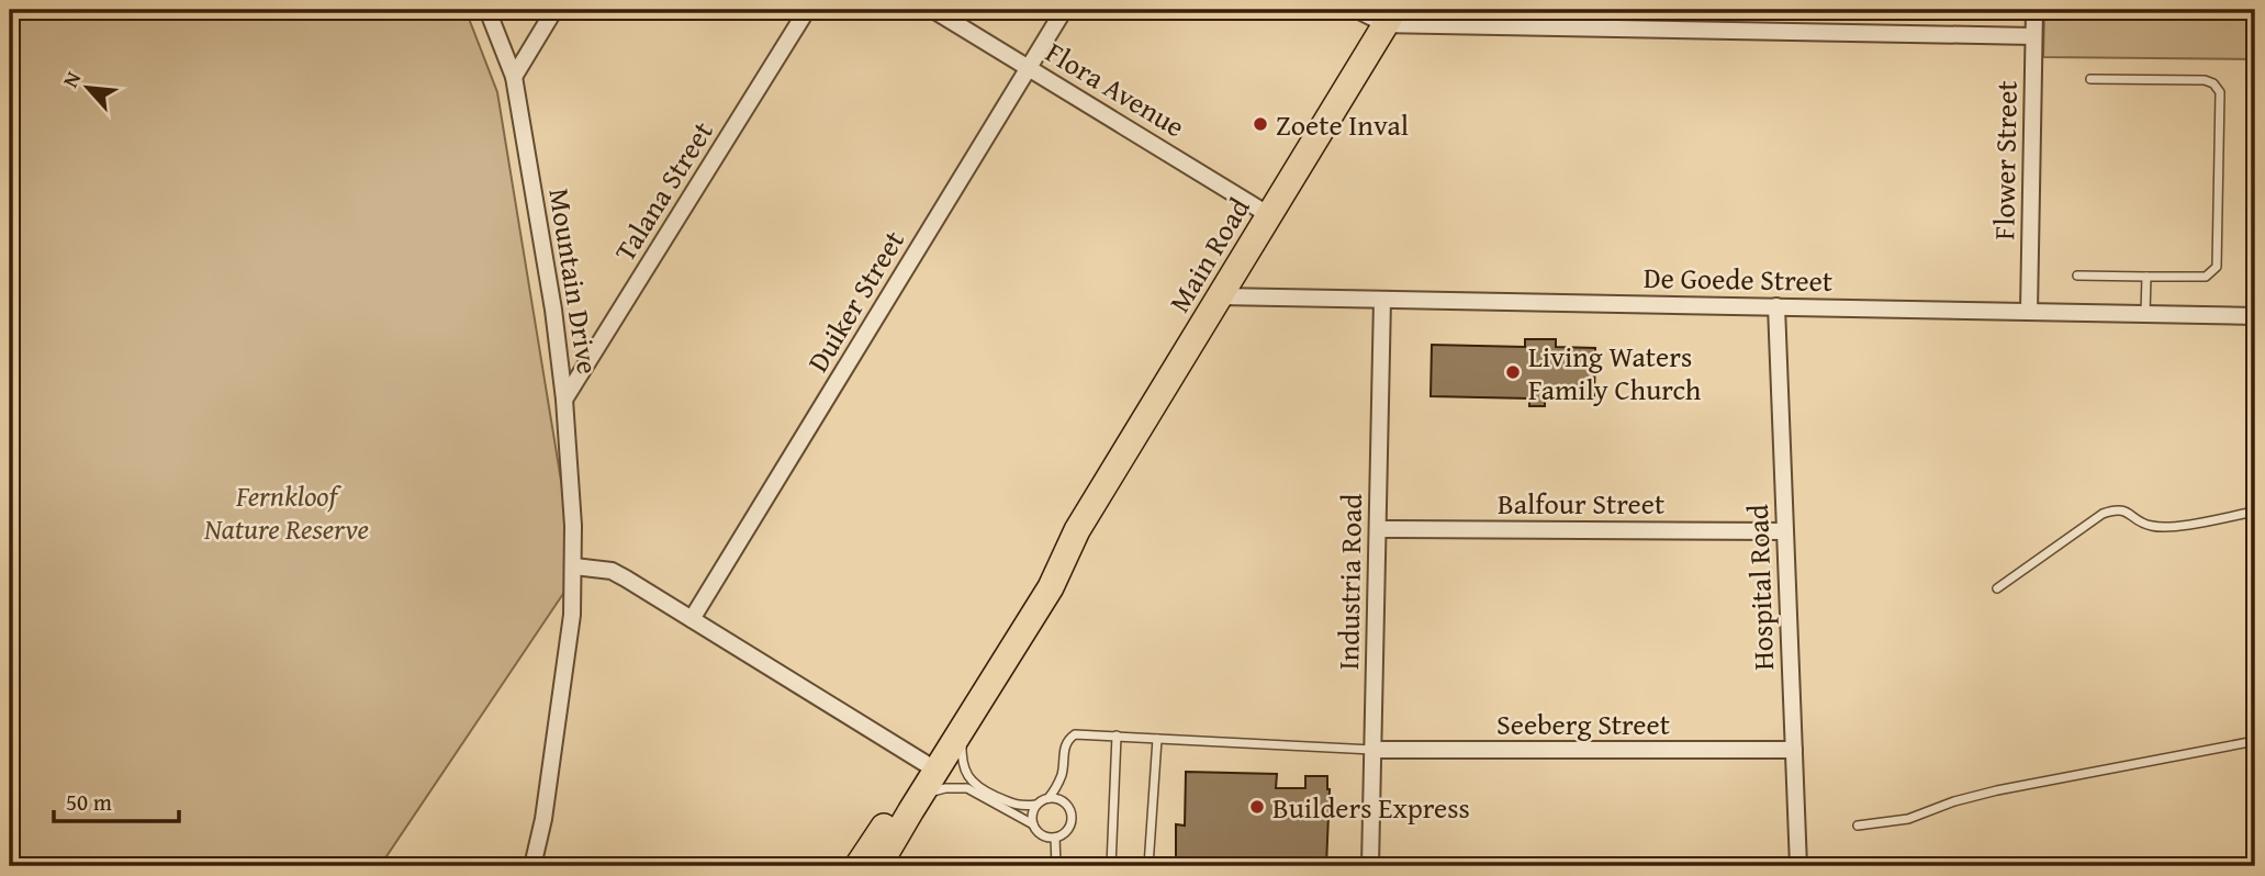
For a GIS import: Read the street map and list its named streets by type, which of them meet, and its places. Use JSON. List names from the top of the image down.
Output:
{
  "streets": {
    "main road": ["Main Road"],
    "street": [
      "Flora Avenue",
      "Flower Street",
      "Talana Street",
      "De Goede Street",
      "Mountain Drive",
      "Duiker Street",
      "Balfour Street",
      "Industria Road",
      "Hospital Road",
      "Seeberg Street"
    ]
  },
  "crossings": [
    ["Flora Avenue", "Main Road"],
    ["Flora Avenue", "Duiker Street"],
    ["Flower Street", "De Goede Street"],
    ["Talana Street", "Mountain Drive"],
    ["Main Road", "De Goede Street"],
    ["De Goede Street", "Industria Road"],
    ["De Goede Street", "Hospital Road"],
    ["Balfour Street", "Industria Road"],
    ["Balfour Street", "Hospital Road"],
    ["Industria Road", "Seeberg Street"],
    ["Hospital Road", "Seeberg Street"]
  ],
  "parks": ["Fernkloof Nature Reserve"],
  "places": ["Zoete Inval", "Living Waters Family Church", "Builders Express"],
  "scale_bar": "50 m",
  "north": "top left"
}
